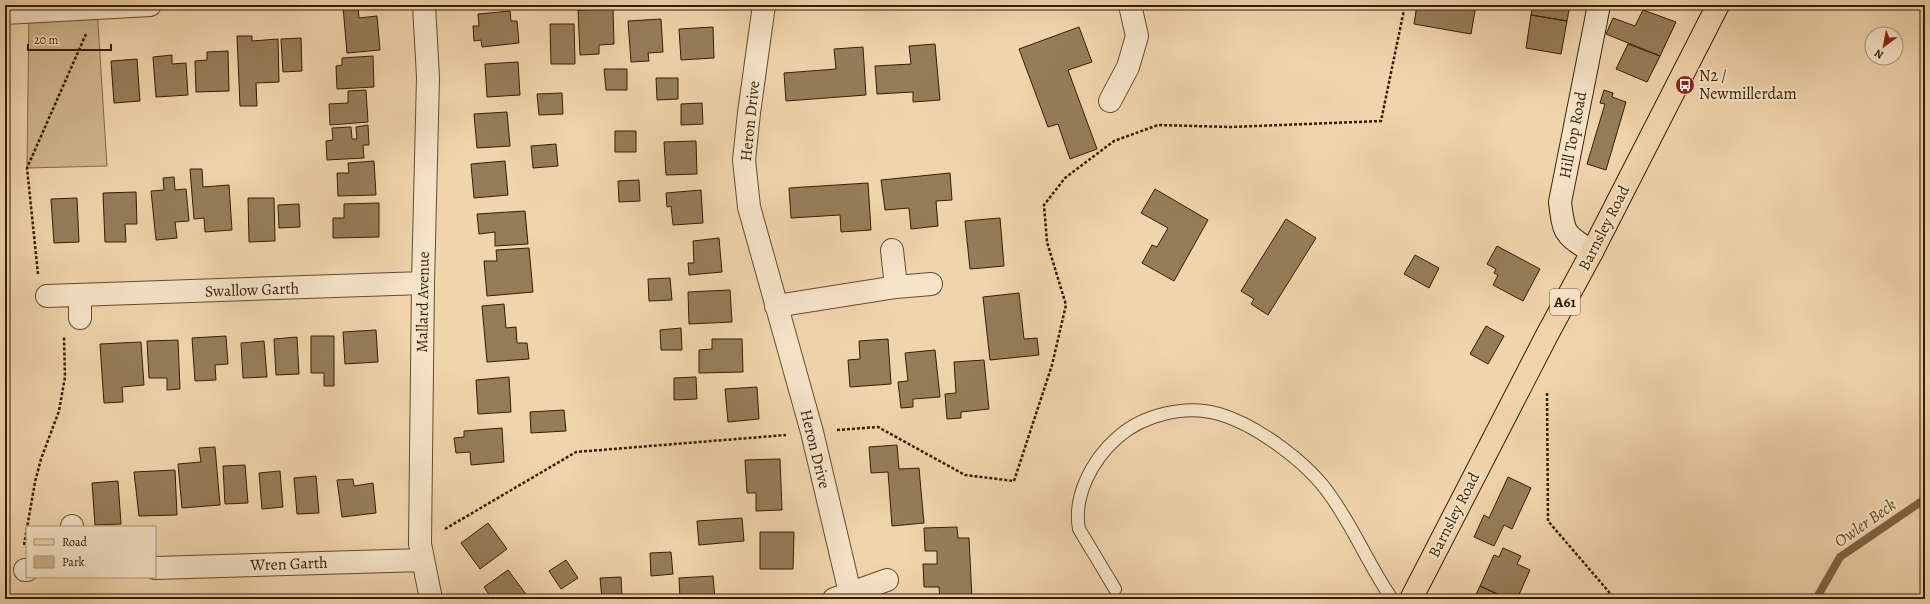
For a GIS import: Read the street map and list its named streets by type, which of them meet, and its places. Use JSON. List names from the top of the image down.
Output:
{
  "streets": {
    "main road": ["Barnsley Road", "A61"],
    "street": [
      "Heron Drive",
      "Hill Top Road",
      "Swallow Garth",
      "Mallard Avenue",
      "Wren Garth"
    ]
  },
  "crossings": [
    ["Hill Top Road", "Barnsley Road"],
    ["Swallow Garth", "Mallard Avenue"],
    ["Mallard Avenue", "Wren Garth"]
  ],
  "water": ["Owler Beck"],
  "places": {
    "bus stop": ["N2 / Newmillerdam"]
  },
  "legend": ["Road", "Park"],
  "scale_bar": "20 m",
  "north": "bottom left"
}
